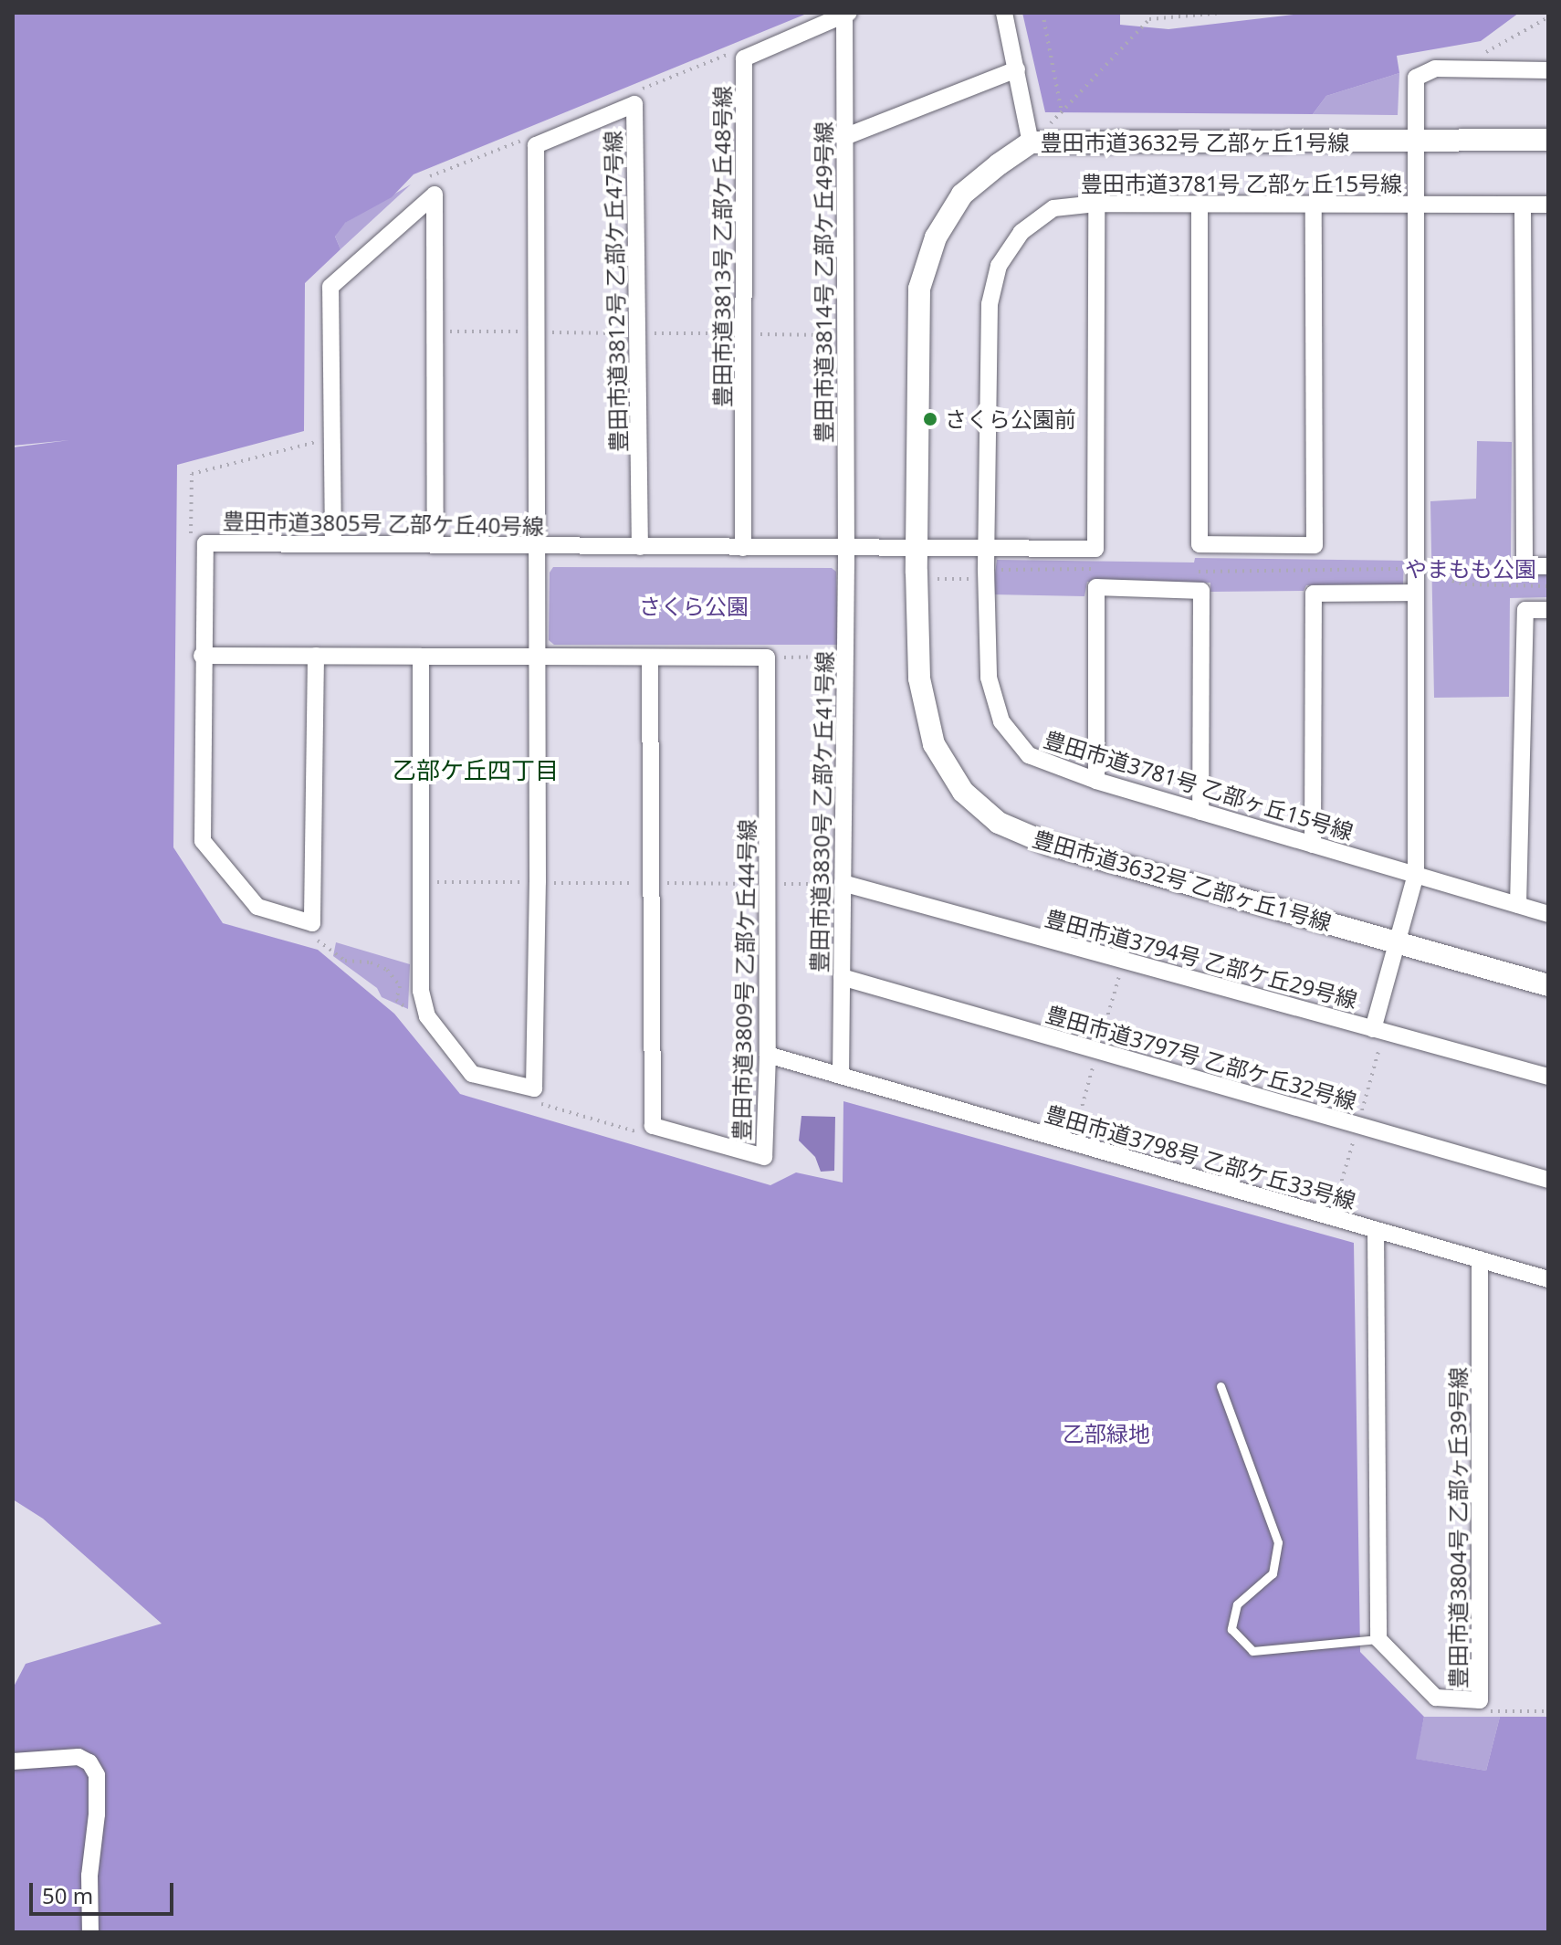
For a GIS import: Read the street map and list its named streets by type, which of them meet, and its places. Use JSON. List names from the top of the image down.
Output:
{
  "streets": {
    "street": [
      "豊田市道3632号 乙部ヶ丘1号線",
      "豊田市道3781号 乙部ヶ丘15号線",
      "豊田市道3813号 乙部ケ丘48号線",
      "豊田市道3814号 乙部ケ丘49号線",
      "豊田市道3812号 乙部ケ丘47号線",
      "豊田市道3805号 乙部ケ丘40号線",
      "豊田市道3830号 乙部ケ丘41号線",
      "豊田市道3794号 乙部ケ丘29号線",
      "豊田市道3809号 乙部ケ丘44号線",
      "豊田市道3797号 乙部ケ丘32号線",
      "豊田市道3798号 乙部ケ丘33号線",
      "豊田市道3804号 乙部ヶ丘39号線"
    ]
  },
  "crossings": [
    ["豊田市道3632号 乙部ヶ丘1号線", "豊田市道3805号 乙部ケ丘40号線"],
    ["豊田市道3781号 乙部ヶ丘15号線", "豊田市道3805号 乙部ケ丘40号線"],
    ["豊田市道3813号 乙部ケ丘48号線", "豊田市道3814号 乙部ケ丘49号線"],
    ["豊田市道3813号 乙部ケ丘48号線", "豊田市道3805号 乙部ケ丘40号線"],
    ["豊田市道3814号 乙部ケ丘49号線", "豊田市道3805号 乙部ケ丘40号線"],
    ["豊田市道3814号 乙部ケ丘49号線", "豊田市道3830号 乙部ケ丘41号線"],
    ["豊田市道3812号 乙部ケ丘47号線", "豊田市道3805号 乙部ケ丘40号線"],
    ["豊田市道3805号 乙部ケ丘40号線", "豊田市道3830号 乙部ケ丘41号線"],
    ["豊田市道3830号 乙部ケ丘41号線", "豊田市道3794号 乙部ケ丘29号線"],
    ["豊田市道3830号 乙部ケ丘41号線", "豊田市道3797号 乙部ケ丘32号線"],
    ["豊田市道3830号 乙部ケ丘41号線", "豊田市道3798号 乙部ケ丘33号線"],
    ["豊田市道3809号 乙部ケ丘44号線", "豊田市道3798号 乙部ケ丘33号線"],
    ["豊田市道3798号 乙部ケ丘33号線", "豊田市道3804号 乙部ヶ丘39号線"]
  ],
  "districts": ["乙部ケ丘四丁目"],
  "parks": ["やまもも公園", "さくら公園", "乙部緑地"],
  "places": ["さくら公園前"],
  "scale_bar": "50 m"
}
